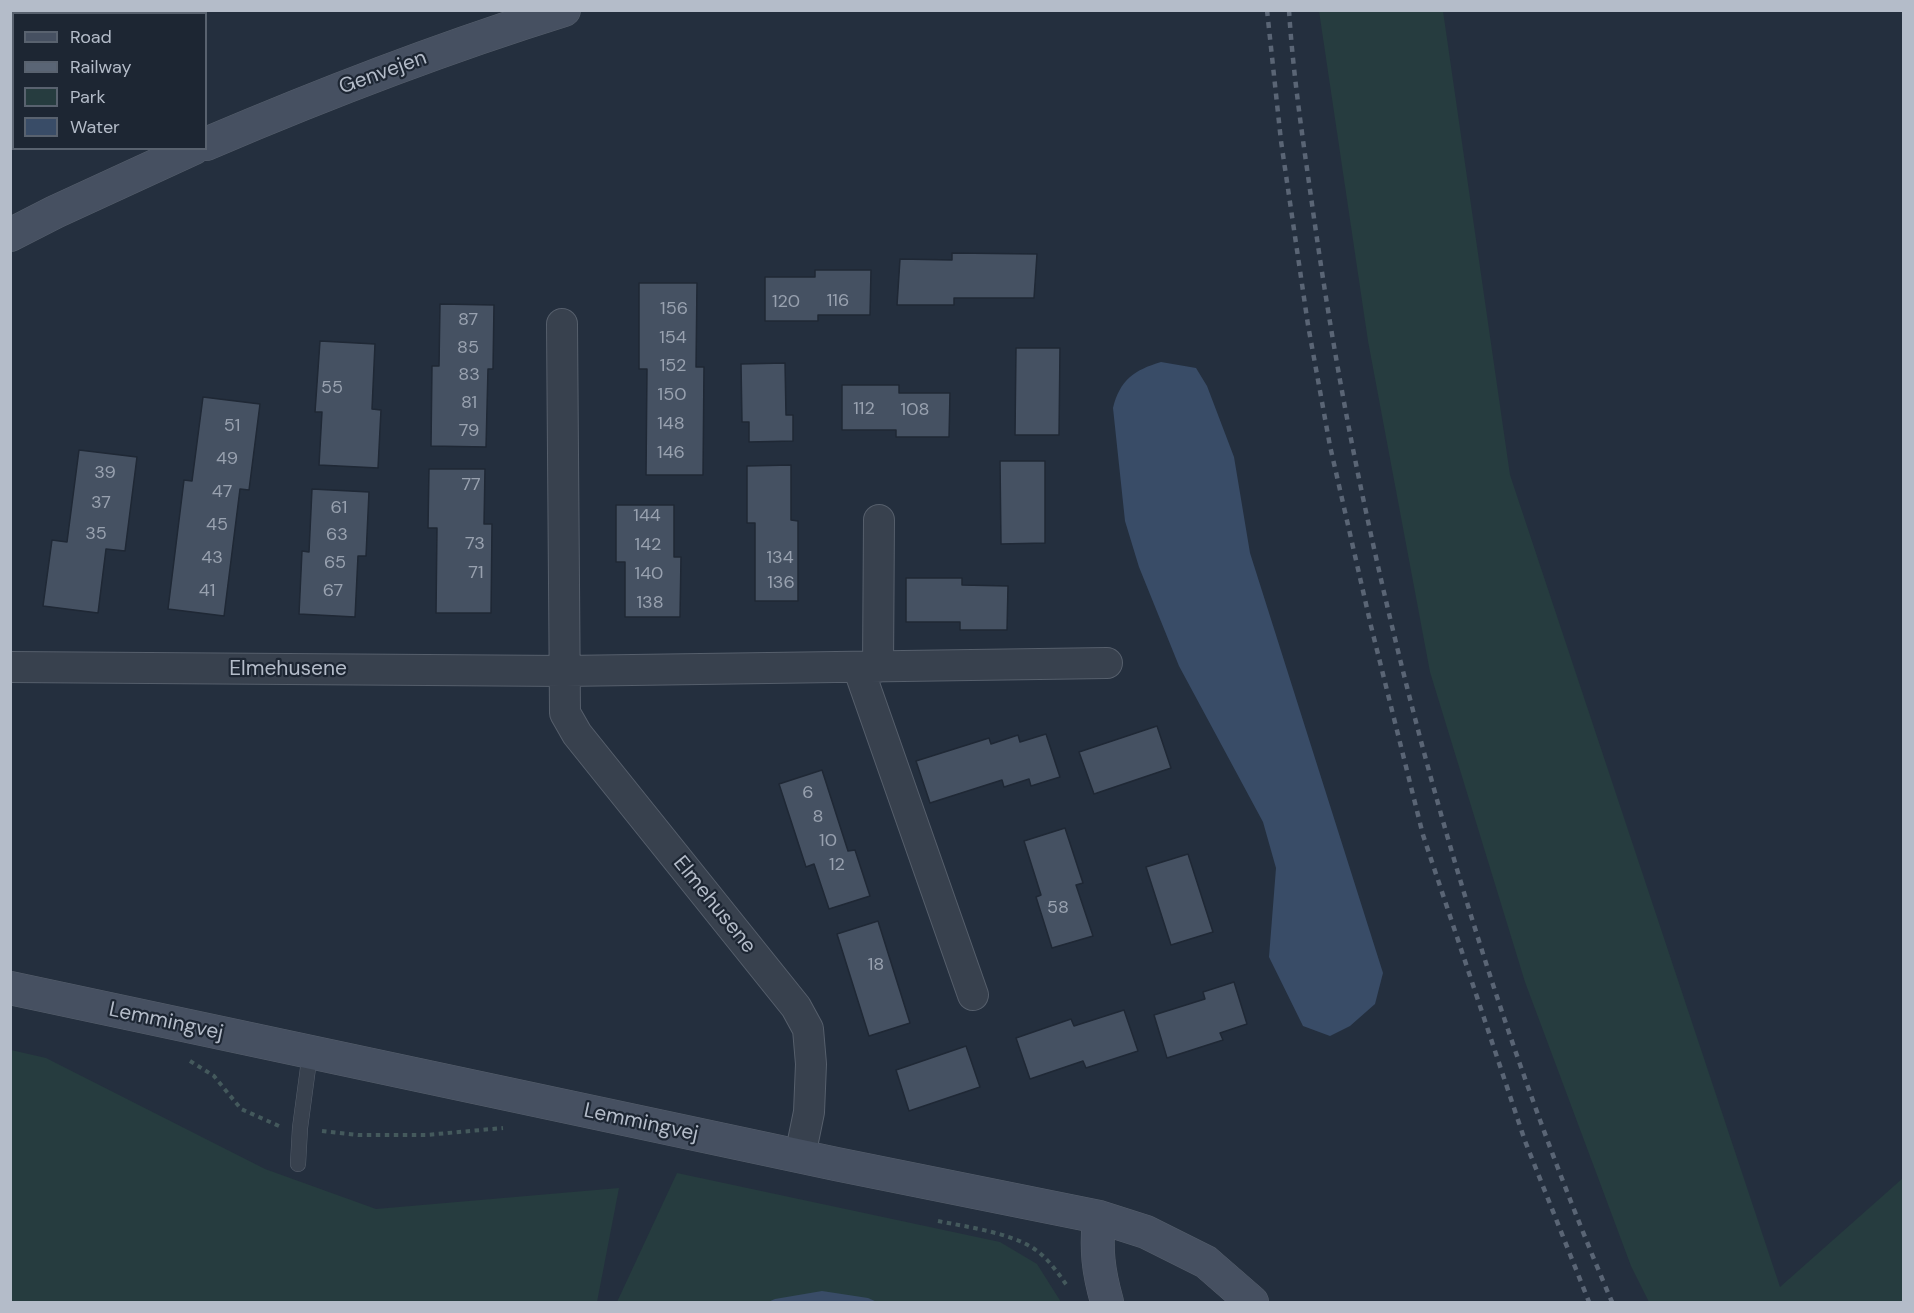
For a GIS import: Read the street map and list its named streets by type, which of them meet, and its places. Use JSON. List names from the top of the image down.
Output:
{
  "streets": {
    "street": ["Genvejen", "Elmehusene", "Lemmingvej"]
  },
  "crossings": [
    ["Elmehusene", "Lemmingvej"]
  ],
  "house_numbers": [
    "116",
    "120",
    "156",
    "87",
    "154",
    "85",
    "152",
    "83",
    "55",
    "150",
    "81",
    "112",
    "108",
    "148",
    "51",
    "79",
    "146",
    "49",
    "39",
    "77",
    "47",
    "37",
    "61",
    "144",
    "45",
    "35",
    "63",
    "73",
    "142",
    "43",
    "134",
    "65",
    "71",
    "140",
    "136",
    "41",
    "67",
    "138",
    "6",
    "8",
    "10",
    "12",
    "58",
    "18"
  ],
  "legend": [
    "Road",
    "Railway",
    "Park",
    "Water"
  ]
}
